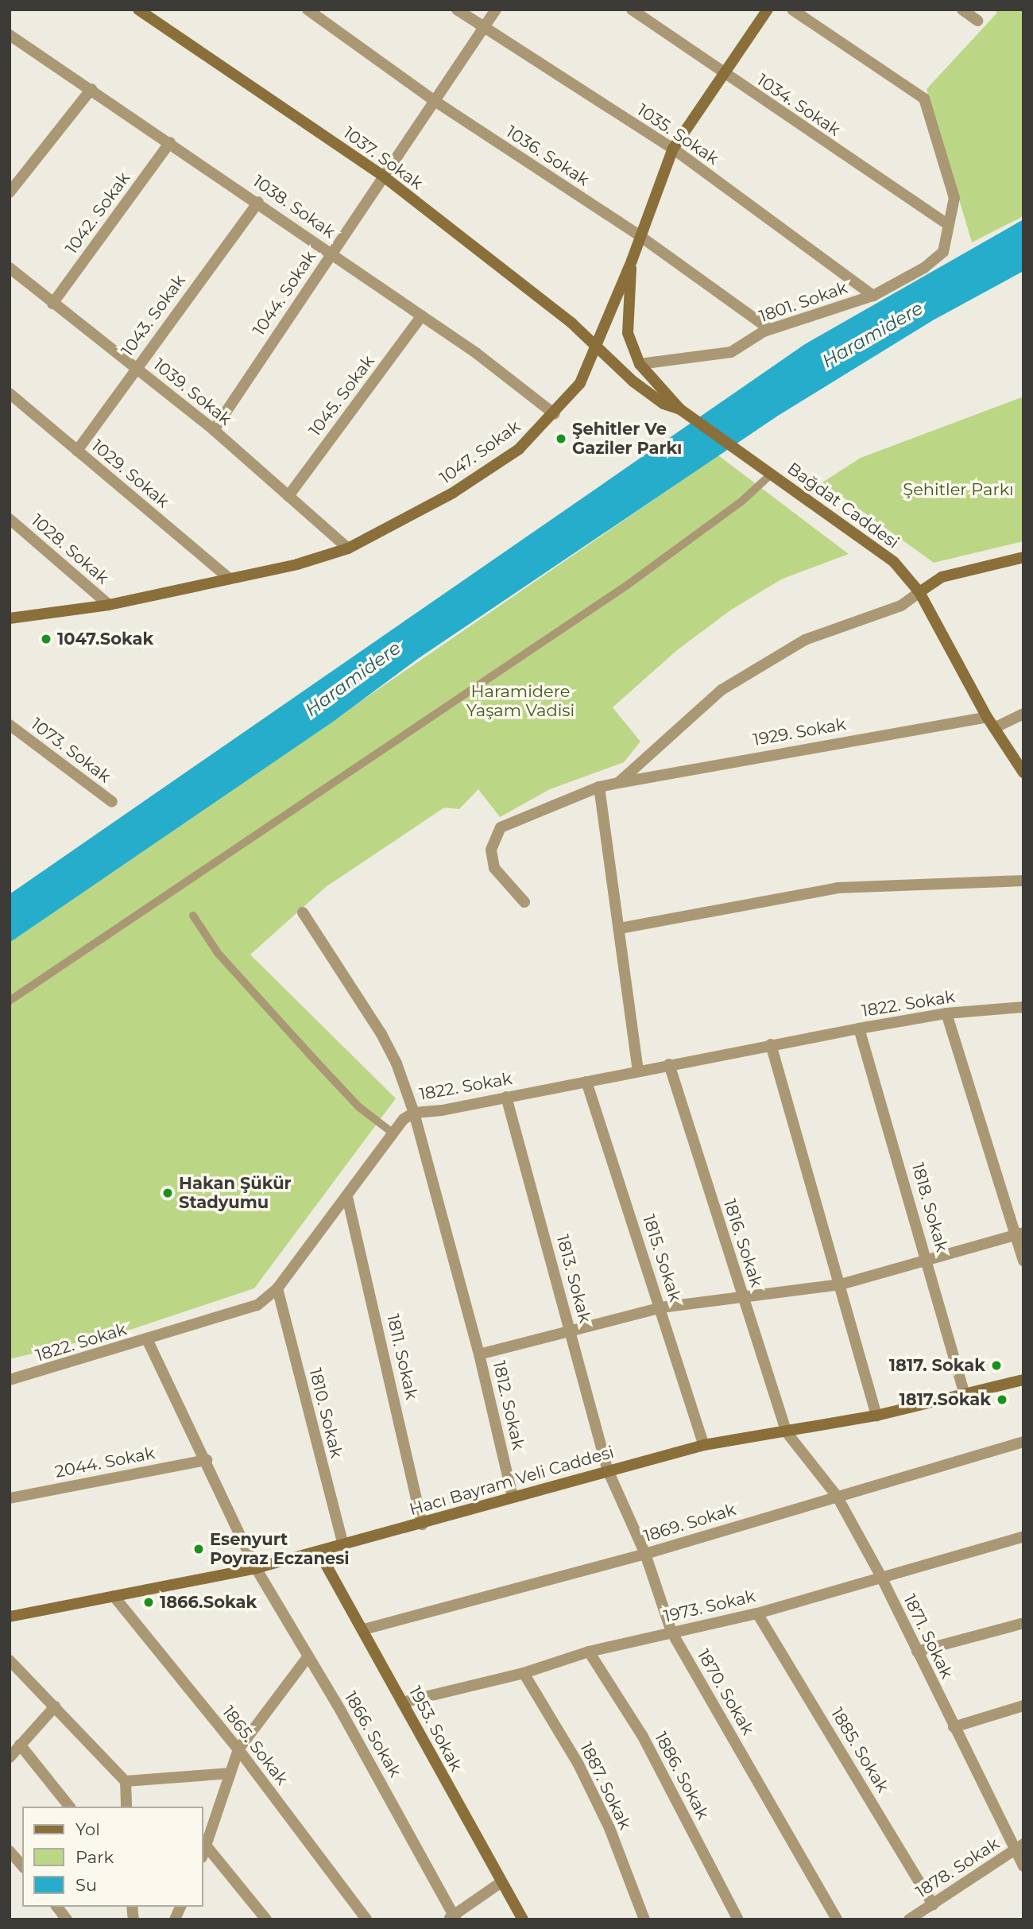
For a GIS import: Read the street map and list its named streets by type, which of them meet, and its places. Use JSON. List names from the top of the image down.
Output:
{
  "streets": {
    "main road": [
      "1037. Sokak",
      "1047. Sokak",
      "Bağdat Caddesi",
      "Hacı Bayram Veli Caddesi",
      "1953. Sokak"
    ],
    "street": [
      "1034. Sokak",
      "1035. Sokak",
      "1036. Sokak",
      "1038. Sokak",
      "1042. Sokak",
      "1044. Sokak",
      "1801. Sokak",
      "1043. Sokak",
      "1039. Sokak",
      "1045. Sokak",
      "1029. Sokak",
      "1028. Sokak",
      "1929. Sokak",
      "1073. Sokak",
      "1822. Sokak",
      "1818. Sokak",
      "1816. Sokak",
      "1815. Sokak",
      "1813. Sokak",
      "1811. Sokak",
      "1812. Sokak",
      "1810. Sokak",
      "2044. Sokak",
      "1869. Sokak",
      "1973. Sokak",
      "1871. Sokak",
      "1870. Sokak",
      "1866. Sokak",
      "1865. Sokak",
      "1885. Sokak",
      "1886. Sokak",
      "1887. Sokak",
      "1878. Sokak"
    ]
  },
  "crossings": [
    ["1034. Sokak", "1801. Sokak"],
    ["1034. Sokak", "1047. Sokak"],
    ["1035. Sokak", "1044. Sokak"],
    ["1035. Sokak", "1801. Sokak"],
    ["1035. Sokak", "1047. Sokak"],
    ["1036. Sokak", "1044. Sokak"],
    ["1036. Sokak", "1801. Sokak"],
    ["1036. Sokak", "1047. Sokak"],
    ["1037. Sokak", "1044. Sokak"],
    ["1037. Sokak", "1047. Sokak"],
    ["1037. Sokak", "Bağdat Caddesi"],
    ["1038. Sokak", "1042. Sokak"],
    ["1038. Sokak", "1044. Sokak"],
    ["1038. Sokak", "1043. Sokak"],
    ["1038. Sokak", "1045. Sokak"],
    ["1038. Sokak", "1047. Sokak"],
    ["1042. Sokak", "1039. Sokak"],
    ["1044. Sokak", "1039. Sokak"],
    ["1043. Sokak", "1039. Sokak"],
    ["1043. Sokak", "1029. Sokak"],
    ["1039. Sokak", "1045. Sokak"],
    ["1039. Sokak", "1047. Sokak"],
    ["1047. Sokak", "1029. Sokak"],
    ["1047. Sokak", "1028. Sokak"],
    ["Bağdat Caddesi", "1929. Sokak"],
    ["1822. Sokak", "1818. Sokak"],
    ["1822. Sokak", "1816. Sokak"],
    ["1822. Sokak", "1815. Sokak"],
    ["1822. Sokak", "1813. Sokak"],
    ["1822. Sokak", "1811. Sokak"],
    ["1822. Sokak", "1812. Sokak"],
    ["1822. Sokak", "1810. Sokak"],
    ["1822. Sokak", "1866. Sokak"],
    ["1818. Sokak", "Hacı Bayram Veli Caddesi"],
    ["1816. Sokak", "Hacı Bayram Veli Caddesi"],
    ["1816. Sokak", "1871. Sokak"],
    ["1815. Sokak", "Hacı Bayram Veli Caddesi"],
    ["1813. Sokak", "Hacı Bayram Veli Caddesi"],
    ["1813. Sokak", "1870. Sokak"],
    ["1811. Sokak", "Hacı Bayram Veli Caddesi"],
    ["1812. Sokak", "Hacı Bayram Veli Caddesi"],
    ["1810. Sokak", "Hacı Bayram Veli Caddesi"],
    ["2044. Sokak", "1866. Sokak"],
    ["Hacı Bayram Veli Caddesi", "1871. Sokak"],
    ["Hacı Bayram Veli Caddesi", "1870. Sokak"],
    ["Hacı Bayram Veli Caddesi", "1953. Sokak"],
    ["Hacı Bayram Veli Caddesi", "1866. Sokak"],
    ["Hacı Bayram Veli Caddesi", "1865. Sokak"],
    ["1869. Sokak", "1871. Sokak"],
    ["1869. Sokak", "1870. Sokak"],
    ["1869. Sokak", "1953. Sokak"],
    ["1973. Sokak", "1871. Sokak"],
    ["1973. Sokak", "1870. Sokak"],
    ["1973. Sokak", "1953. Sokak"],
    ["1973. Sokak", "1885. Sokak"],
    ["1973. Sokak", "1886. Sokak"],
    ["1973. Sokak", "1887. Sokak"],
    ["1871. Sokak", "1878. Sokak"],
    ["1885. Sokak", "1878. Sokak"]
  ],
  "water": ["Haramidere"],
  "parks": ["Şehitler Parkı", "Haramidere Yaşam Vadisi"],
  "places": [
    "Şehitler Ve Gaziler Parkı",
    "1047.Sokak",
    "Hakan Şükür Stadyumu",
    "1817. Sokak",
    "1817.Sokak",
    "Esenyurt Poyraz Eczanesi",
    "1866.Sokak"
  ],
  "legend": ["Yol", "Park", "Su"]
}
